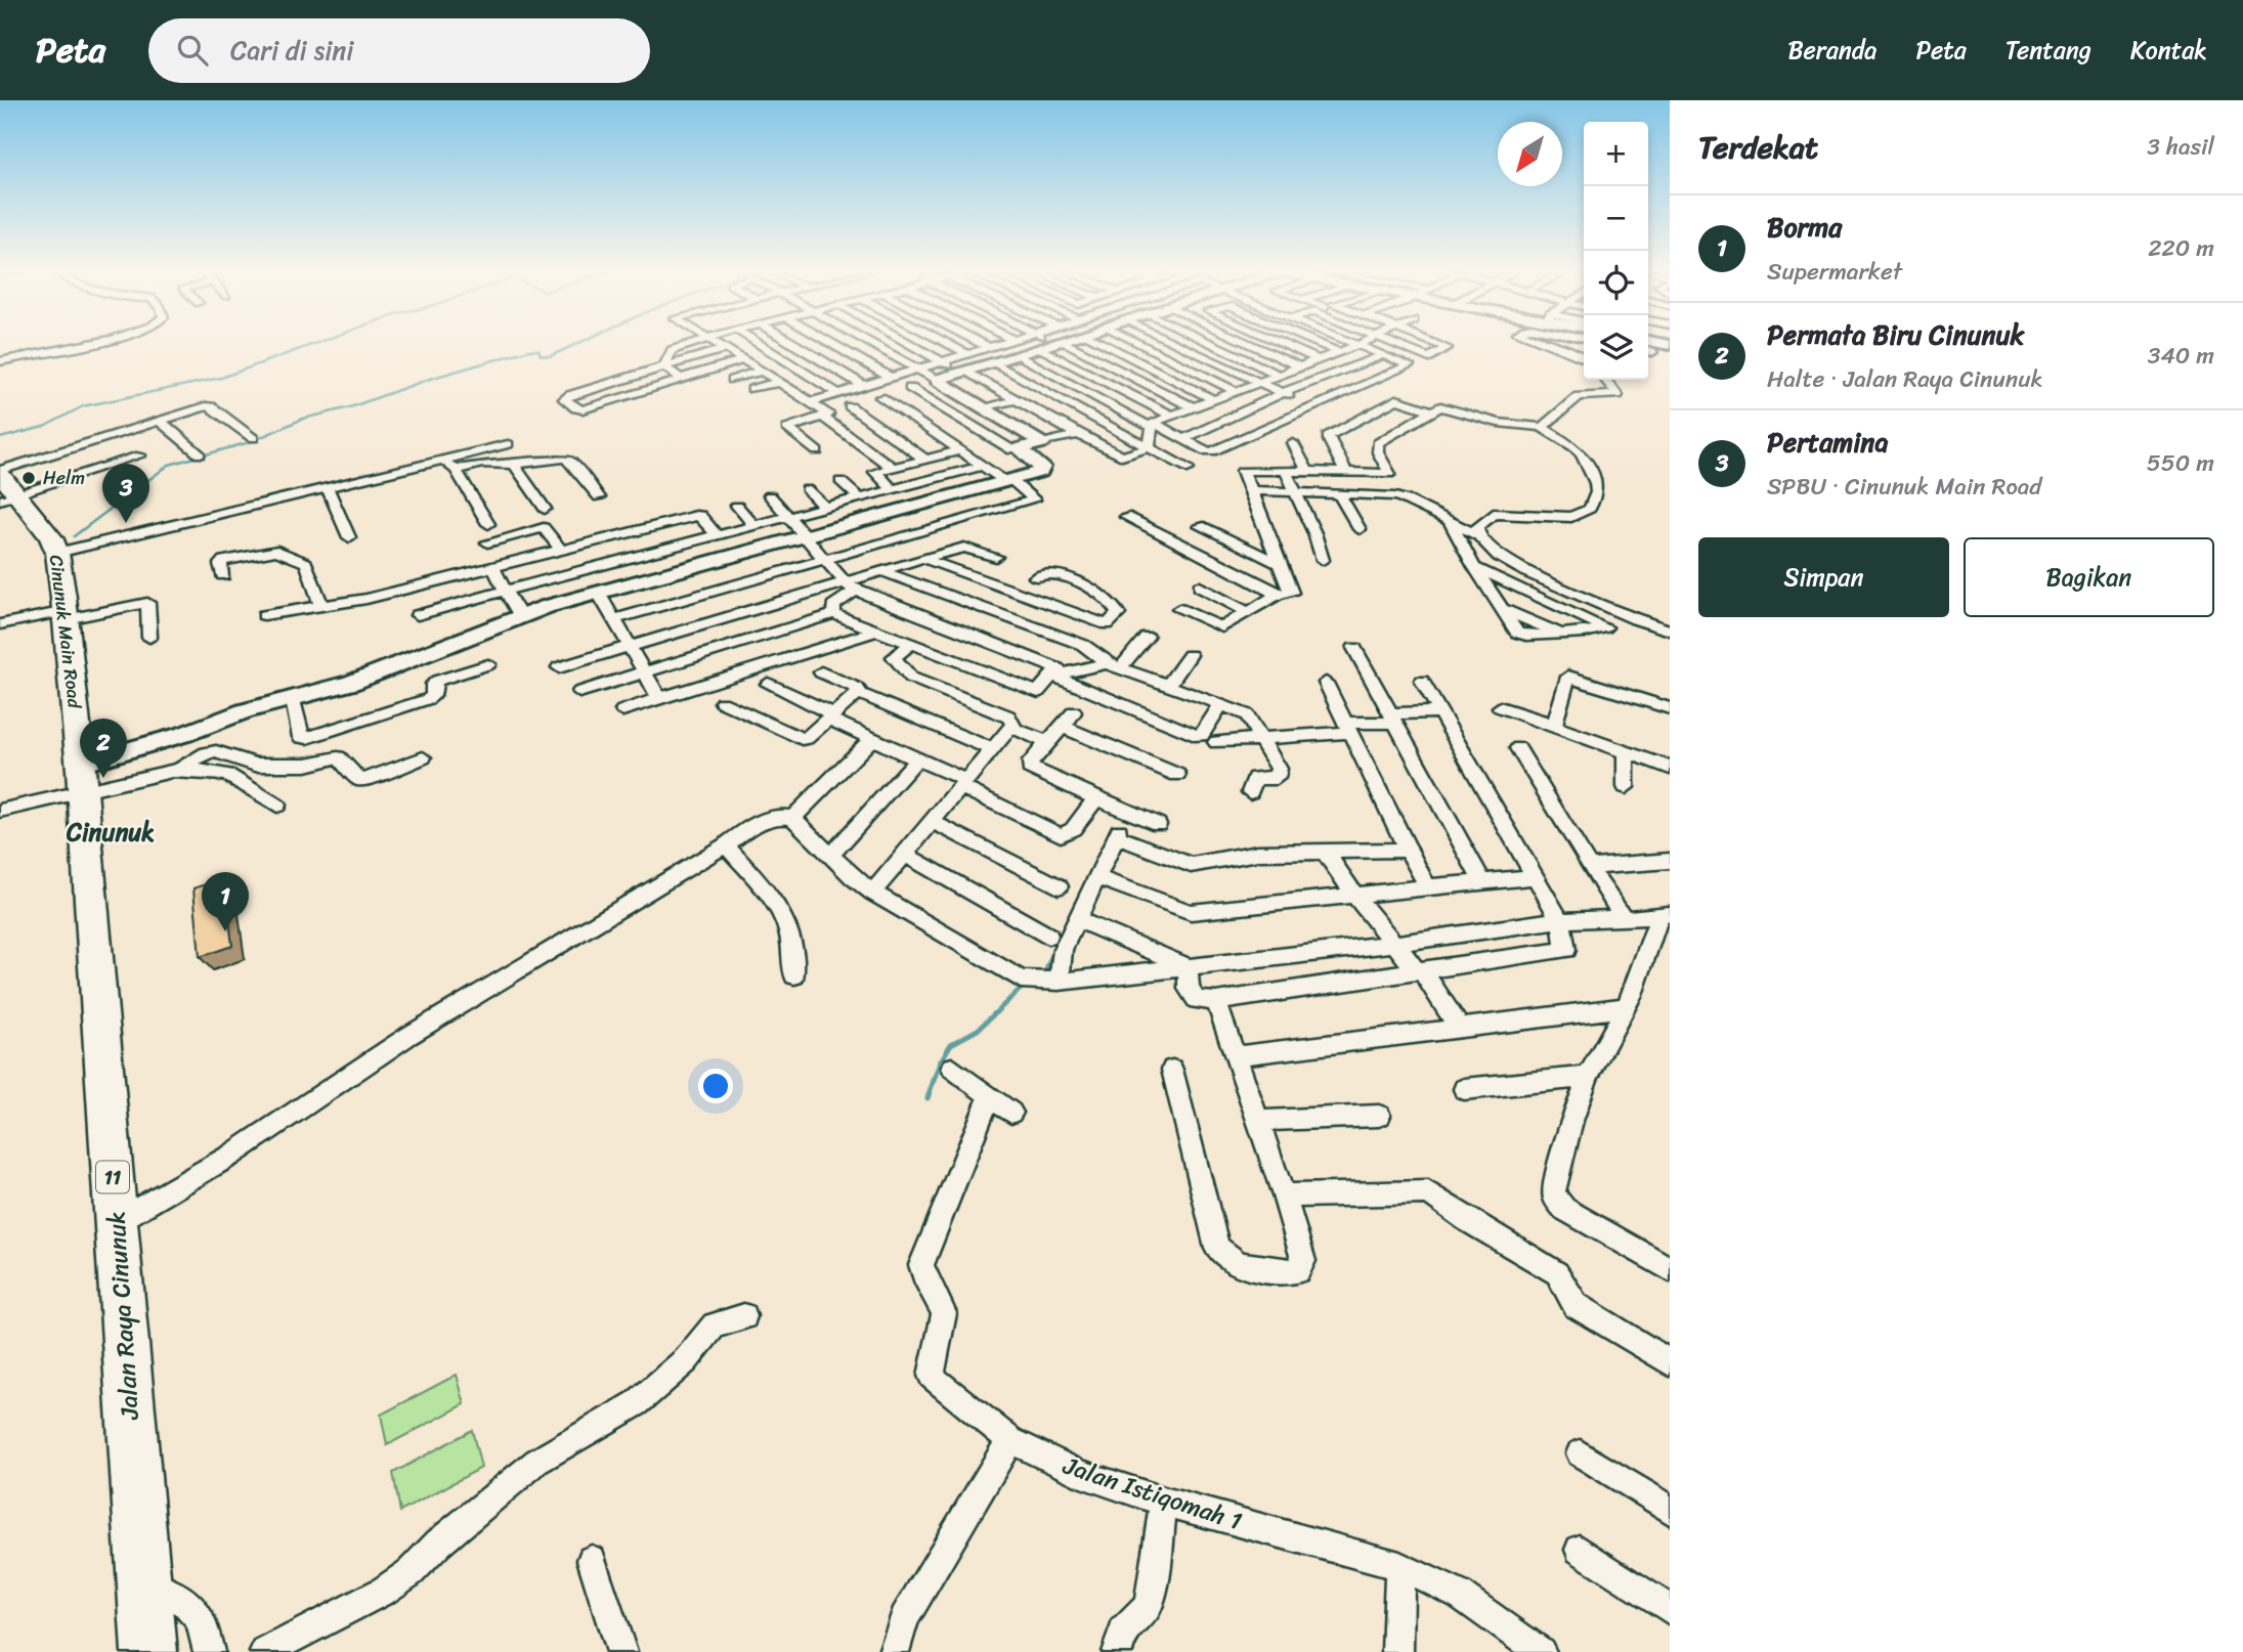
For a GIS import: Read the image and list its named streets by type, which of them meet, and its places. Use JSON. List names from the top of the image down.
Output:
{
  "streets": {
    "highway": ["Cinunuk Main Road", "11", "Jalan Raya Cinunuk"],
    "street": ["Jalan Istiqomah 1"]
  },
  "crossings": [
    ["Cinunuk Main Road", "Jalan Raya Cinunuk"]
  ],
  "districts": ["Cinunuk"],
  "places": ["Helm"],
  "north": "bottom left",
  "page": {
    "header": "Peta",
    "search": "Cari di sini",
    "nav": [
      "Beranda",
      "Peta",
      "Tentang",
      "Kontak"
    ],
    "heading": ["Terdekat", "3 hasil"],
    "map_buttons": ["+", "−"],
    "list": [
      {
        "mark": "1",
        "name": "Borma",
        "note": "Supermarket",
        "value": "220 m"
      },
      {
        "mark": "2",
        "name": "Permata Biru Cinunuk",
        "note": "Halte · Jalan Raya Cinunuk",
        "value": "340 m"
      },
      {
        "mark": "3",
        "name": "Pertamina",
        "note": "SPBU · Cinunuk Main Road",
        "value": "550 m"
      }
    ],
    "pins": ["3", "2", "1"],
    "buttons": ["Simpan", "Bagikan"]
  }
}
